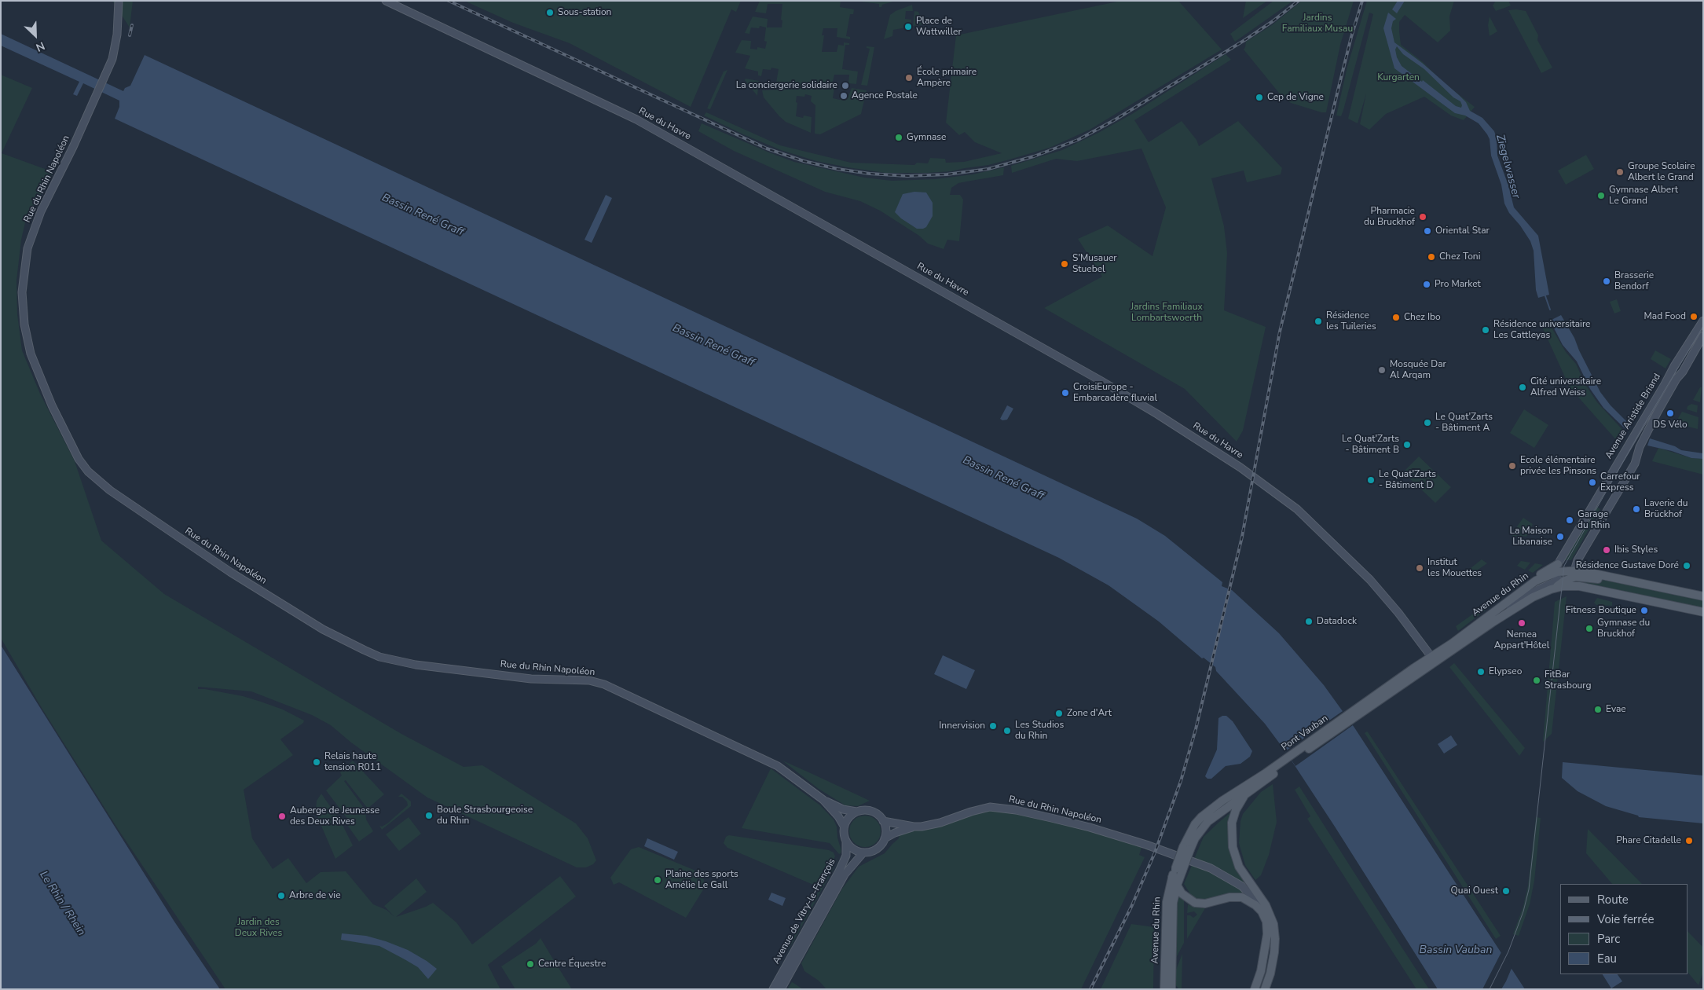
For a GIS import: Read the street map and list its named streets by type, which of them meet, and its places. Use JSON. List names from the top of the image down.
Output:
{
  "streets": {
    "main road": [
      "Rue du Havre",
      "Rue du Rhin Napoléon",
      "Avenue Aristide Briand",
      "Avenue du Rhin",
      "Pont Vauban",
      "Avenue de Vitry-le-François"
    ]
  },
  "crossings": [
    ["Rue du Havre", "Avenue du Rhin"],
    ["Rue du Rhin Napoléon", "Avenue de Vitry-le-François"],
    ["Avenue Aristide Briand", "Avenue du Rhin"],
    ["Avenue du Rhin", "Pont Vauban"]
  ],
  "water": [
    "Ziegelwasser",
    "Bassin René Graff",
    "Le Rhin / Rhein",
    "Bassin Vauban"
  ],
  "parks": [
    "Jardins Familiaux Musau",
    "Kurgarten",
    "Jardins Familiaux Lombartswoerth",
    "Jardin des Deux Rives"
  ],
  "places": [
    "Sous-station",
    "Place de Wattwiller",
    "École primaire Ampère",
    "La conciergerie solidaire",
    "Agence Postale",
    "Cep de Vigne",
    "Gymnase",
    "Groupe Scolaire Albert le Grand",
    "Gymnase Albert Le Grand",
    "Pharmacie du Bruckhof",
    "Oriental Star",
    "Chez Toni",
    "S'Musauer Stuebel",
    "Brasserie Bendorf",
    "Pro Market",
    "Mad Food",
    "Chez Ibo",
    "Résidence les Tuileries",
    "Résidence universitaire Les Cattleyas",
    "Mosquée Dar Al Arqam",
    "Cité universitaire Alfred Weiss",
    "CroisiEurope - Embarcadère fluvial",
    "DS Vélo",
    "Le Quat'Zarts - Bâtiment A",
    "Le Quat'Zarts - Bâtiment B",
    "Ecole élémentaire privée les Pinsons",
    "Le Quat'Zarts - Bâtiment D",
    "Carrefour Express",
    "Laverie du Brückhof",
    "Garage du Rhin",
    "La Maison Libanaise",
    "Ibis Styles",
    "Résidence Gustave Doré",
    "Institut les Mouettes",
    "Fitness Boutique",
    "Datadock",
    "Nemea Appart'Hôtel",
    "Gymnase du Bruckhof",
    "Elypseo",
    "FitBar Strasbourg",
    "Evae",
    "Zone d'Art",
    "Innervision",
    "Les Studios du Rhin",
    "Relais haute tension R011",
    "Boule Strasbourgeoise du Rhin",
    "Auberge de Jeunesse des Deux Rives",
    "Phare Citadelle",
    "Plaine des sports Amélie Le Gall",
    "Quai Ouest",
    "Arbre de vie",
    "Centre Équestre"
  ],
  "legend": [
    "Route",
    "Voie ferrée",
    "Parc",
    "Eau"
  ],
  "north": "bottom right"
}
